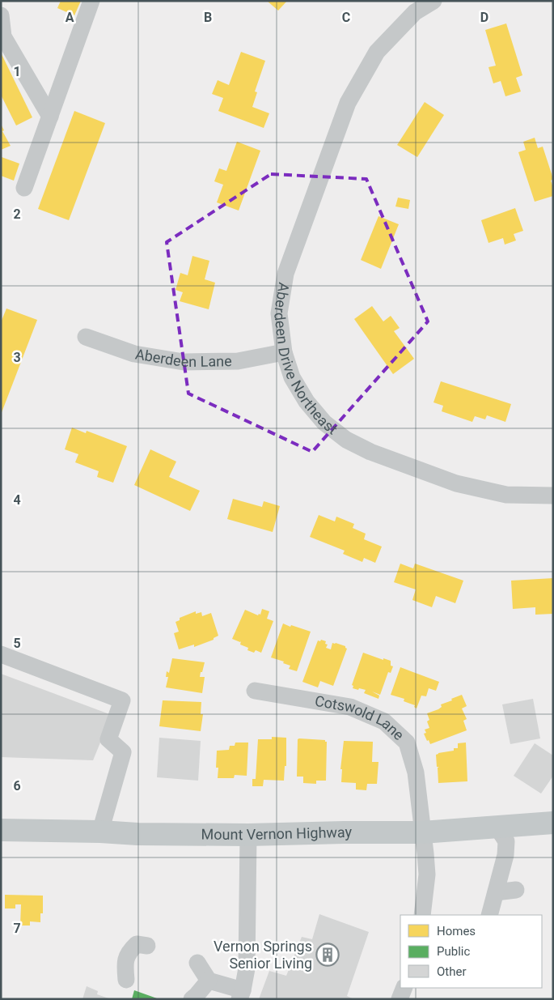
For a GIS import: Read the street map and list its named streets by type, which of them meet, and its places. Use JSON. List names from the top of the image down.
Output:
{
  "streets": {
    "main road": ["Mount Vernon Highway"],
    "street": ["Aberdeen Lane", "Aberdeen Drive Northeast", "Cotswold Lane"]
  },
  "crossings": [
    ["Aberdeen Lane", "Aberdeen Drive Northeast"],
    ["Cotswold Lane", "Mount Vernon Highway"]
  ],
  "places": {
    "building": ["Vernon Springs Senior Living"]
  },
  "legend": ["Homes", "Public", "Other"],
  "grid": {
    "columns": [
      "A",
      "B",
      "C",
      "D"
    ],
    "rows": [
      "1",
      "2",
      "3",
      "4",
      "5",
      "6",
      "7"
    ]
  }
}
